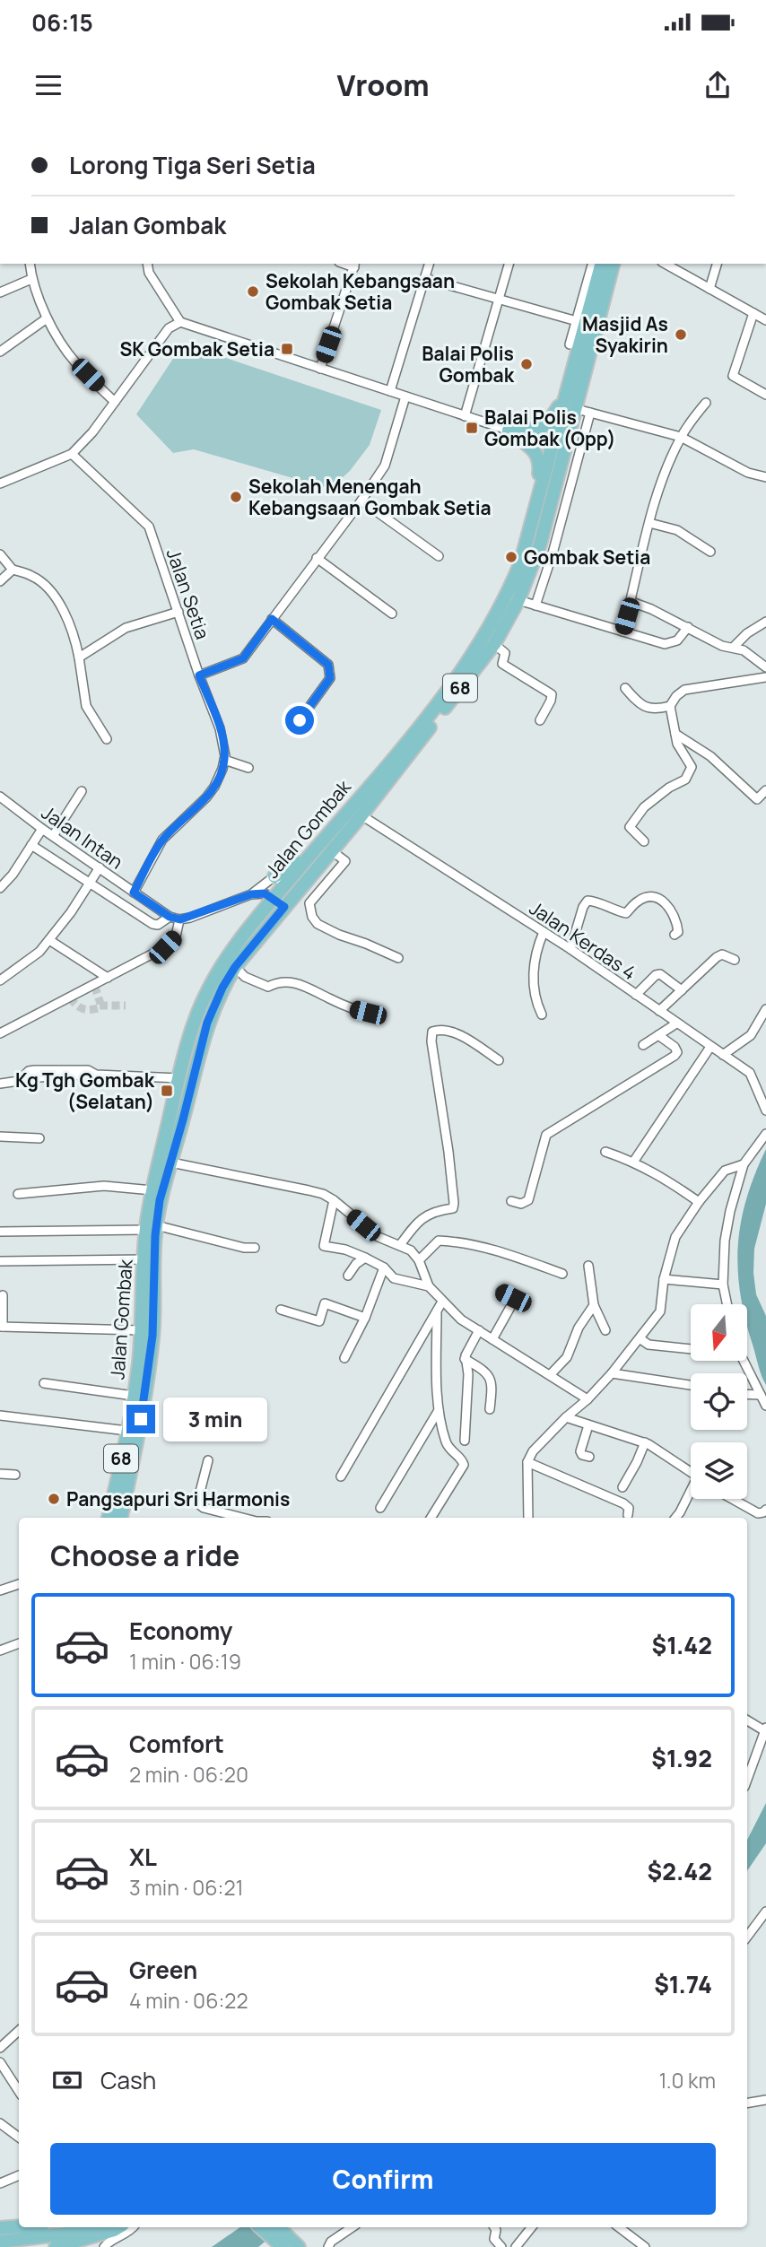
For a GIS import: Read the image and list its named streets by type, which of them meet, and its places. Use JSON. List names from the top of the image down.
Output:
{
  "streets": {
    "main road": ["68", "Jalan Gombak"],
    "street": ["Jalan Setia", "Jalan Intan", "Jalan Kerdas 4"]
  },
  "crossings": [
    ["Jalan Setia", "Jalan Intan"],
    ["Jalan Gombak", "Jalan Kerdas 4"]
  ],
  "places": {
    "other": [
      "Sekolah Kebangsaan Gombak Setia",
      "Masjid As Syakirin",
      "Balai Polis Gombak",
      "Sekolah Menengah Kebangsaan Gombak Setia",
      "Gombak Setia",
      "Pangsapuri Sri Harmonis"
    ],
    "transit": ["SK Gombak Setia", "Balai Polis Gombak (Opp)", "Kg Tgh Gombak (Selatan)"]
  },
  "north": "bottom",
  "page": {
    "status": "06:15",
    "header": "Vroom",
    "banner": ["Lorong Tiga Seri Setia", "Jalan Gombak"],
    "bubble": "3 min",
    "heading": "Choose a ride",
    "list": [
      {
        "name": "Economy",
        "note": "1 min · 06:19",
        "value": "$1.42"
      },
      {
        "name": "Comfort",
        "note": "2 min · 06:20",
        "value": "$1.92"
      },
      {
        "name": "XL",
        "note": "3 min · 06:21",
        "value": "$2.42"
      },
      {
        "name": "Green",
        "note": "4 min · 06:22",
        "value": "$1.74"
      }
    ],
    "pay": ["Cash", "1.0 km"],
    "buttons": "Confirm"
  }
}
